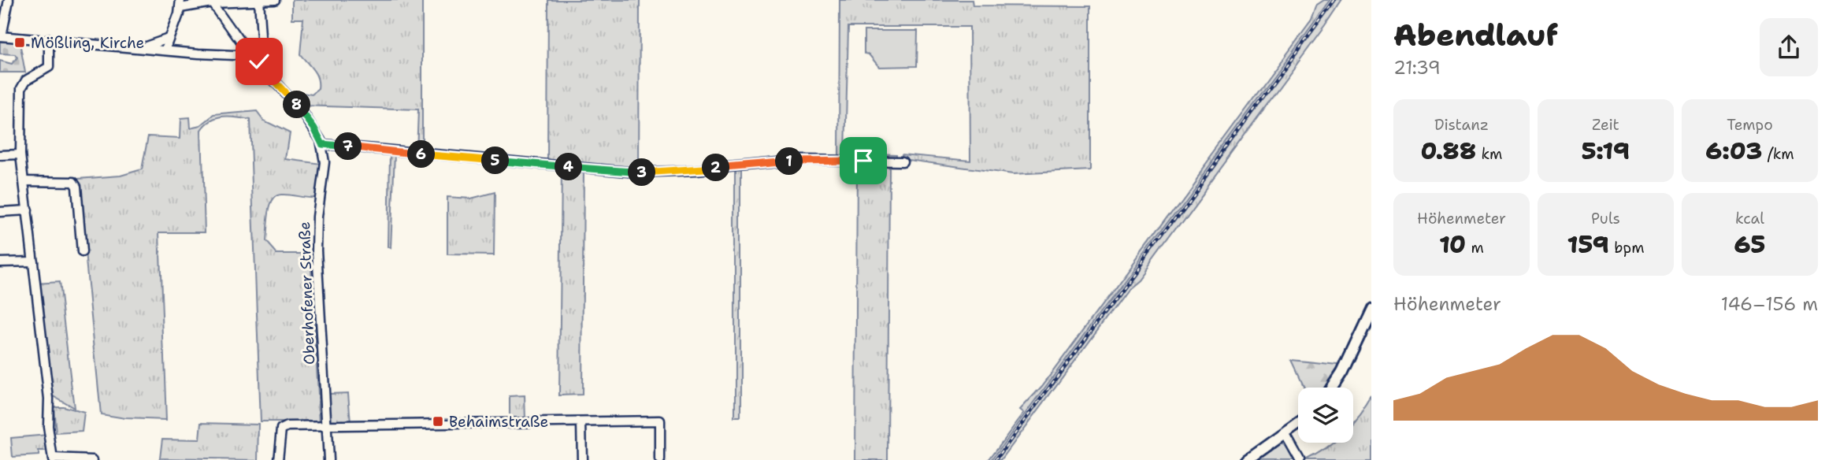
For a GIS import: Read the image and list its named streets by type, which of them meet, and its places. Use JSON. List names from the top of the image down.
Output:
{
  "streets": {
    "street": ["Oberhofener Straße"]
  },
  "places": {
    "transit": ["Mößling, Kirche", "Behaimstraße"]
  },
  "page": {
    "heading": ["Abendlauf", "21:39"],
    "pins": [
      "8",
      "7",
      "6",
      "5",
      "1",
      "4",
      "2",
      "3"
    ],
    "stats": [
      ["Distanz", "0.88 km"],
      ["Zeit", "5:19"],
      ["Tempo", "6:03 /km"],
      ["Höhenmeter", "10 m"],
      ["Puls", "159 bpm"],
      ["kcal", "65"]
    ],
    "chart": ["Höhenmeter", "146–156 m"]
  }
}
